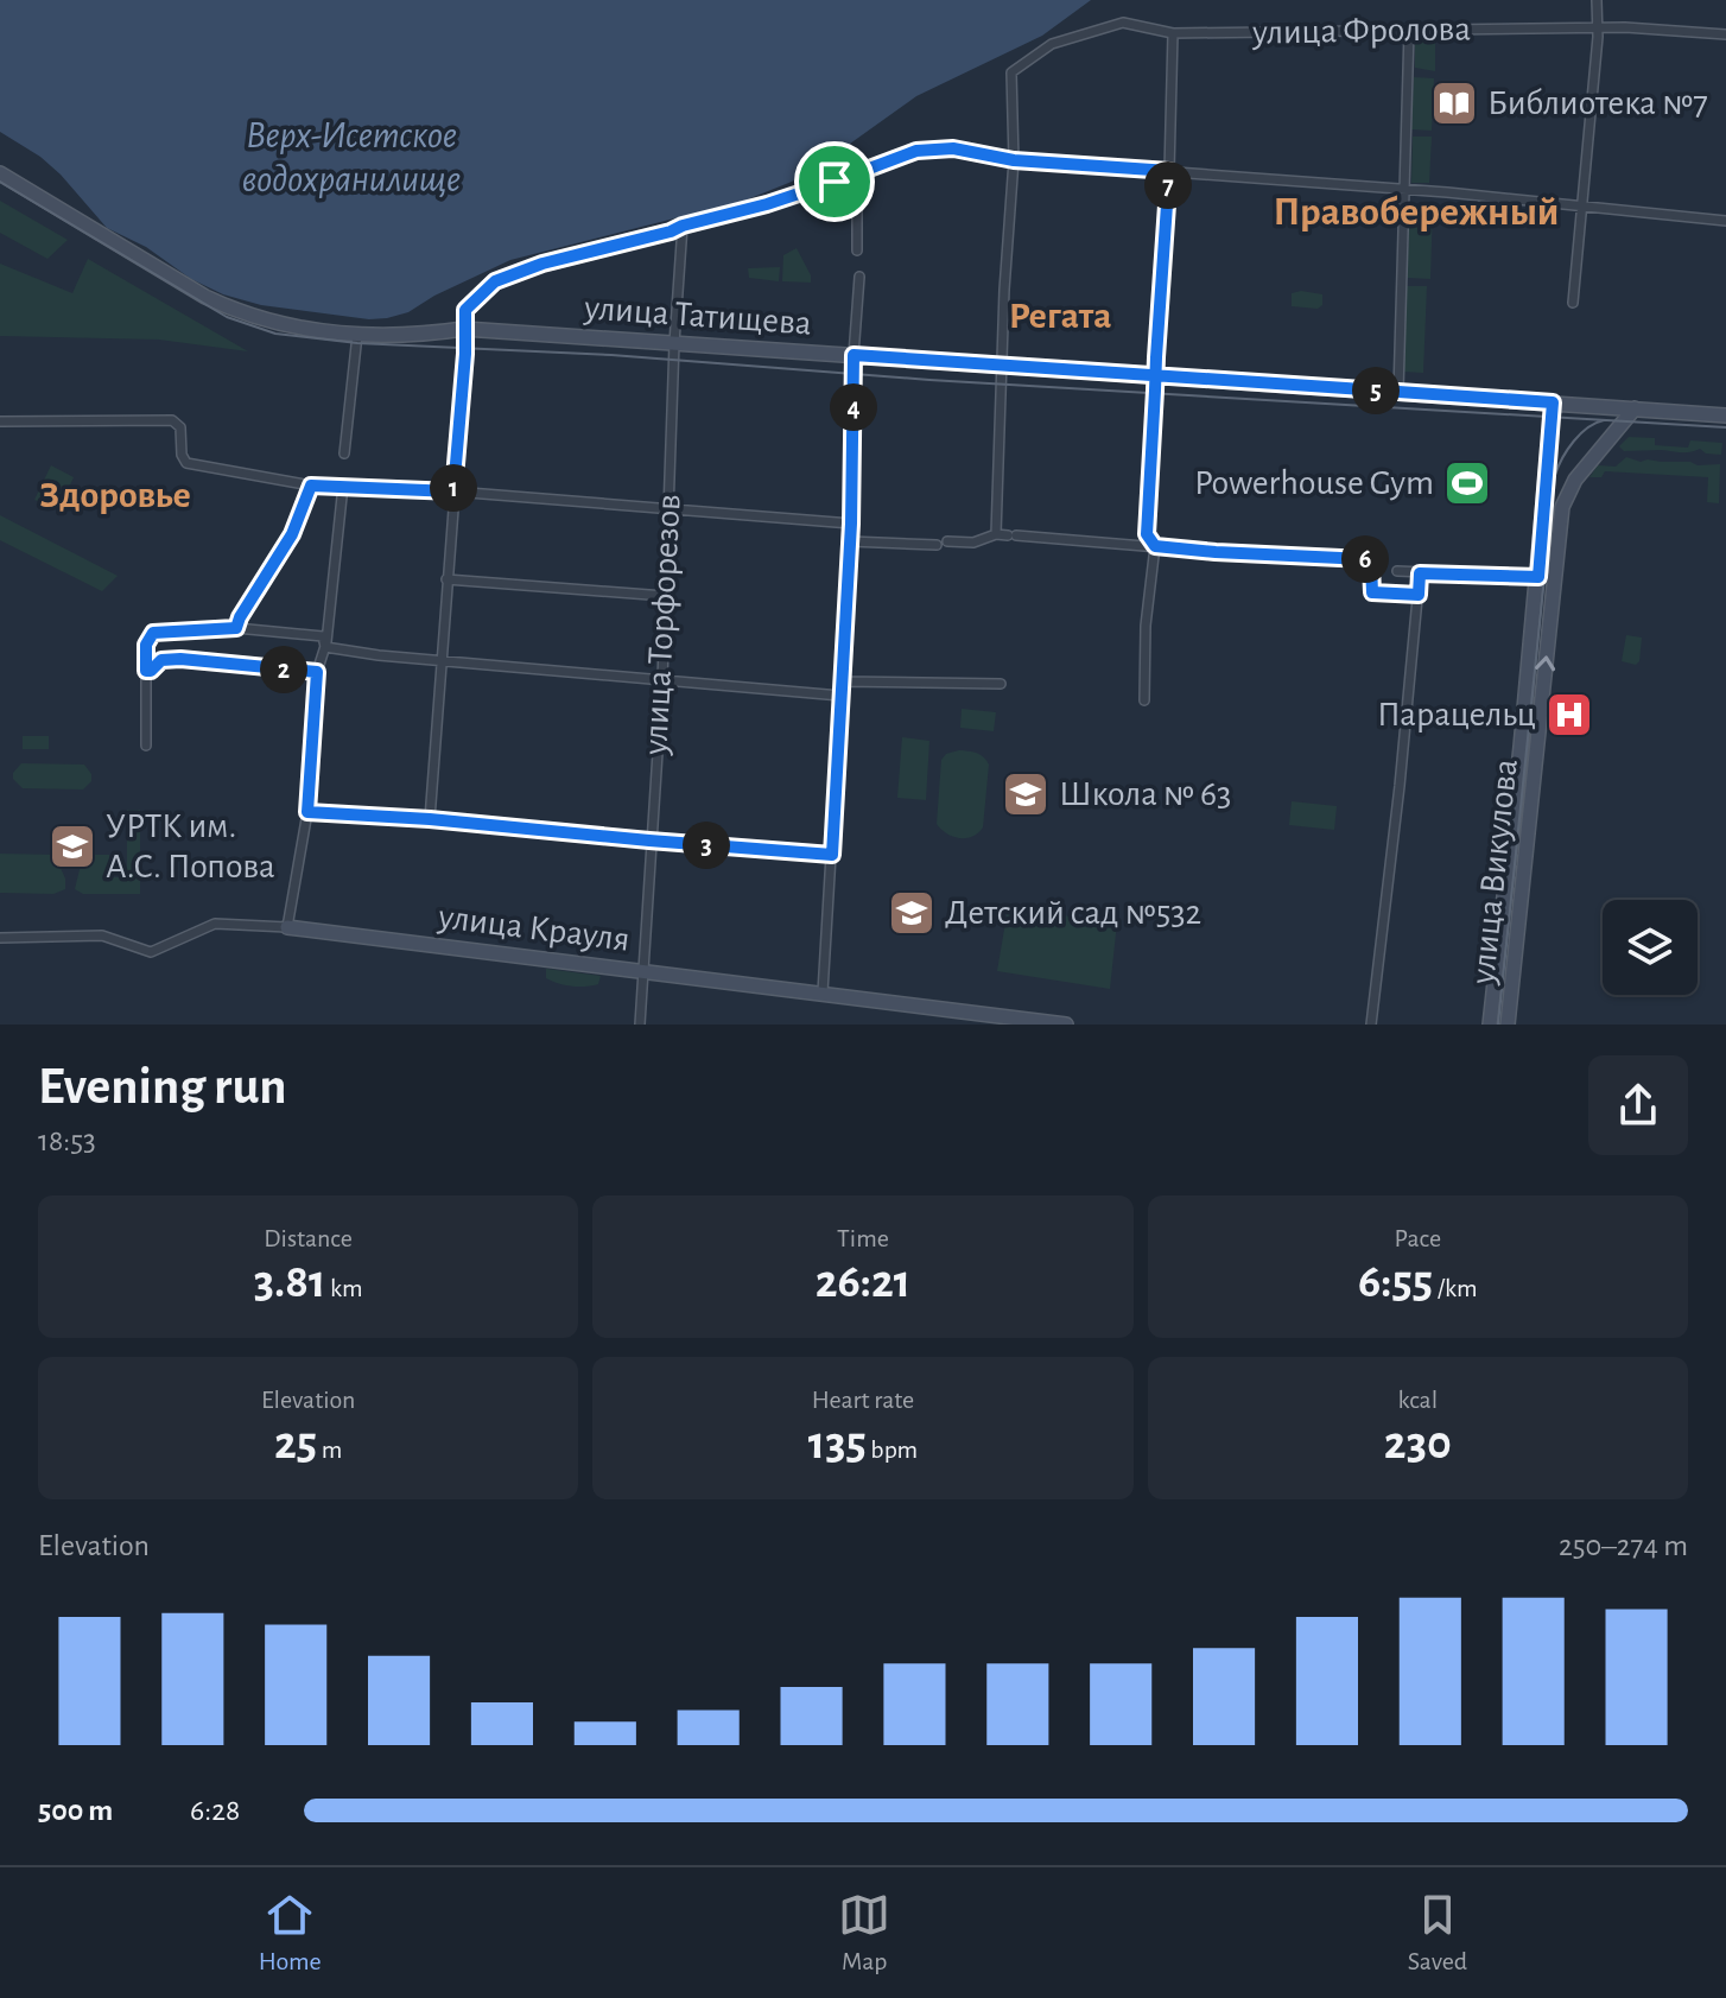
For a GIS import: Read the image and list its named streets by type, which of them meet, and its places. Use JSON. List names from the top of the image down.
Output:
{
  "streets": {
    "street": [
      "улица Фролова",
      "улица Татищева",
      "улица Торфорезов",
      "улица Викулова",
      "улица Крауля"
    ]
  },
  "crossings": [
    ["улица Татищева", "улица Торфорезов"],
    ["улица Татищева", "улица Викулова"],
    ["улица Торфорезов", "улица Крауля"]
  ],
  "districts": ["Правобережный", "Регата", "Здоровье"],
  "water": ["Верх-Исетское водохранилище"],
  "places": {
    "library": ["Библиотека №7"],
    "sports": ["Powerhouse Gym"],
    "hospital": ["Парацельц"],
    "school or university": ["Школа № 63", "УРТК им. А.С. Попова", "Детский сад №532"]
  },
  "page": {
    "pins": [
      "7",
      "5",
      "4",
      "1",
      "6",
      "2",
      "3"
    ],
    "heading": ["Evening run", "18:53"],
    "stats": [
      ["Distance", "3.81 km"],
      ["Time", "26:21"],
      ["Pace", "6:55 /km"],
      ["Elevation", "25 m"],
      ["Heart rate", "135 bpm"],
      ["kcal", "230"]
    ],
    "chart": ["Elevation", "250–274 m"],
    "list": [
      {
        "name": "500 m",
        "note": "6:28"
      }
    ],
    "tabs": ["Home", "Map", "Saved"]
  }
}
